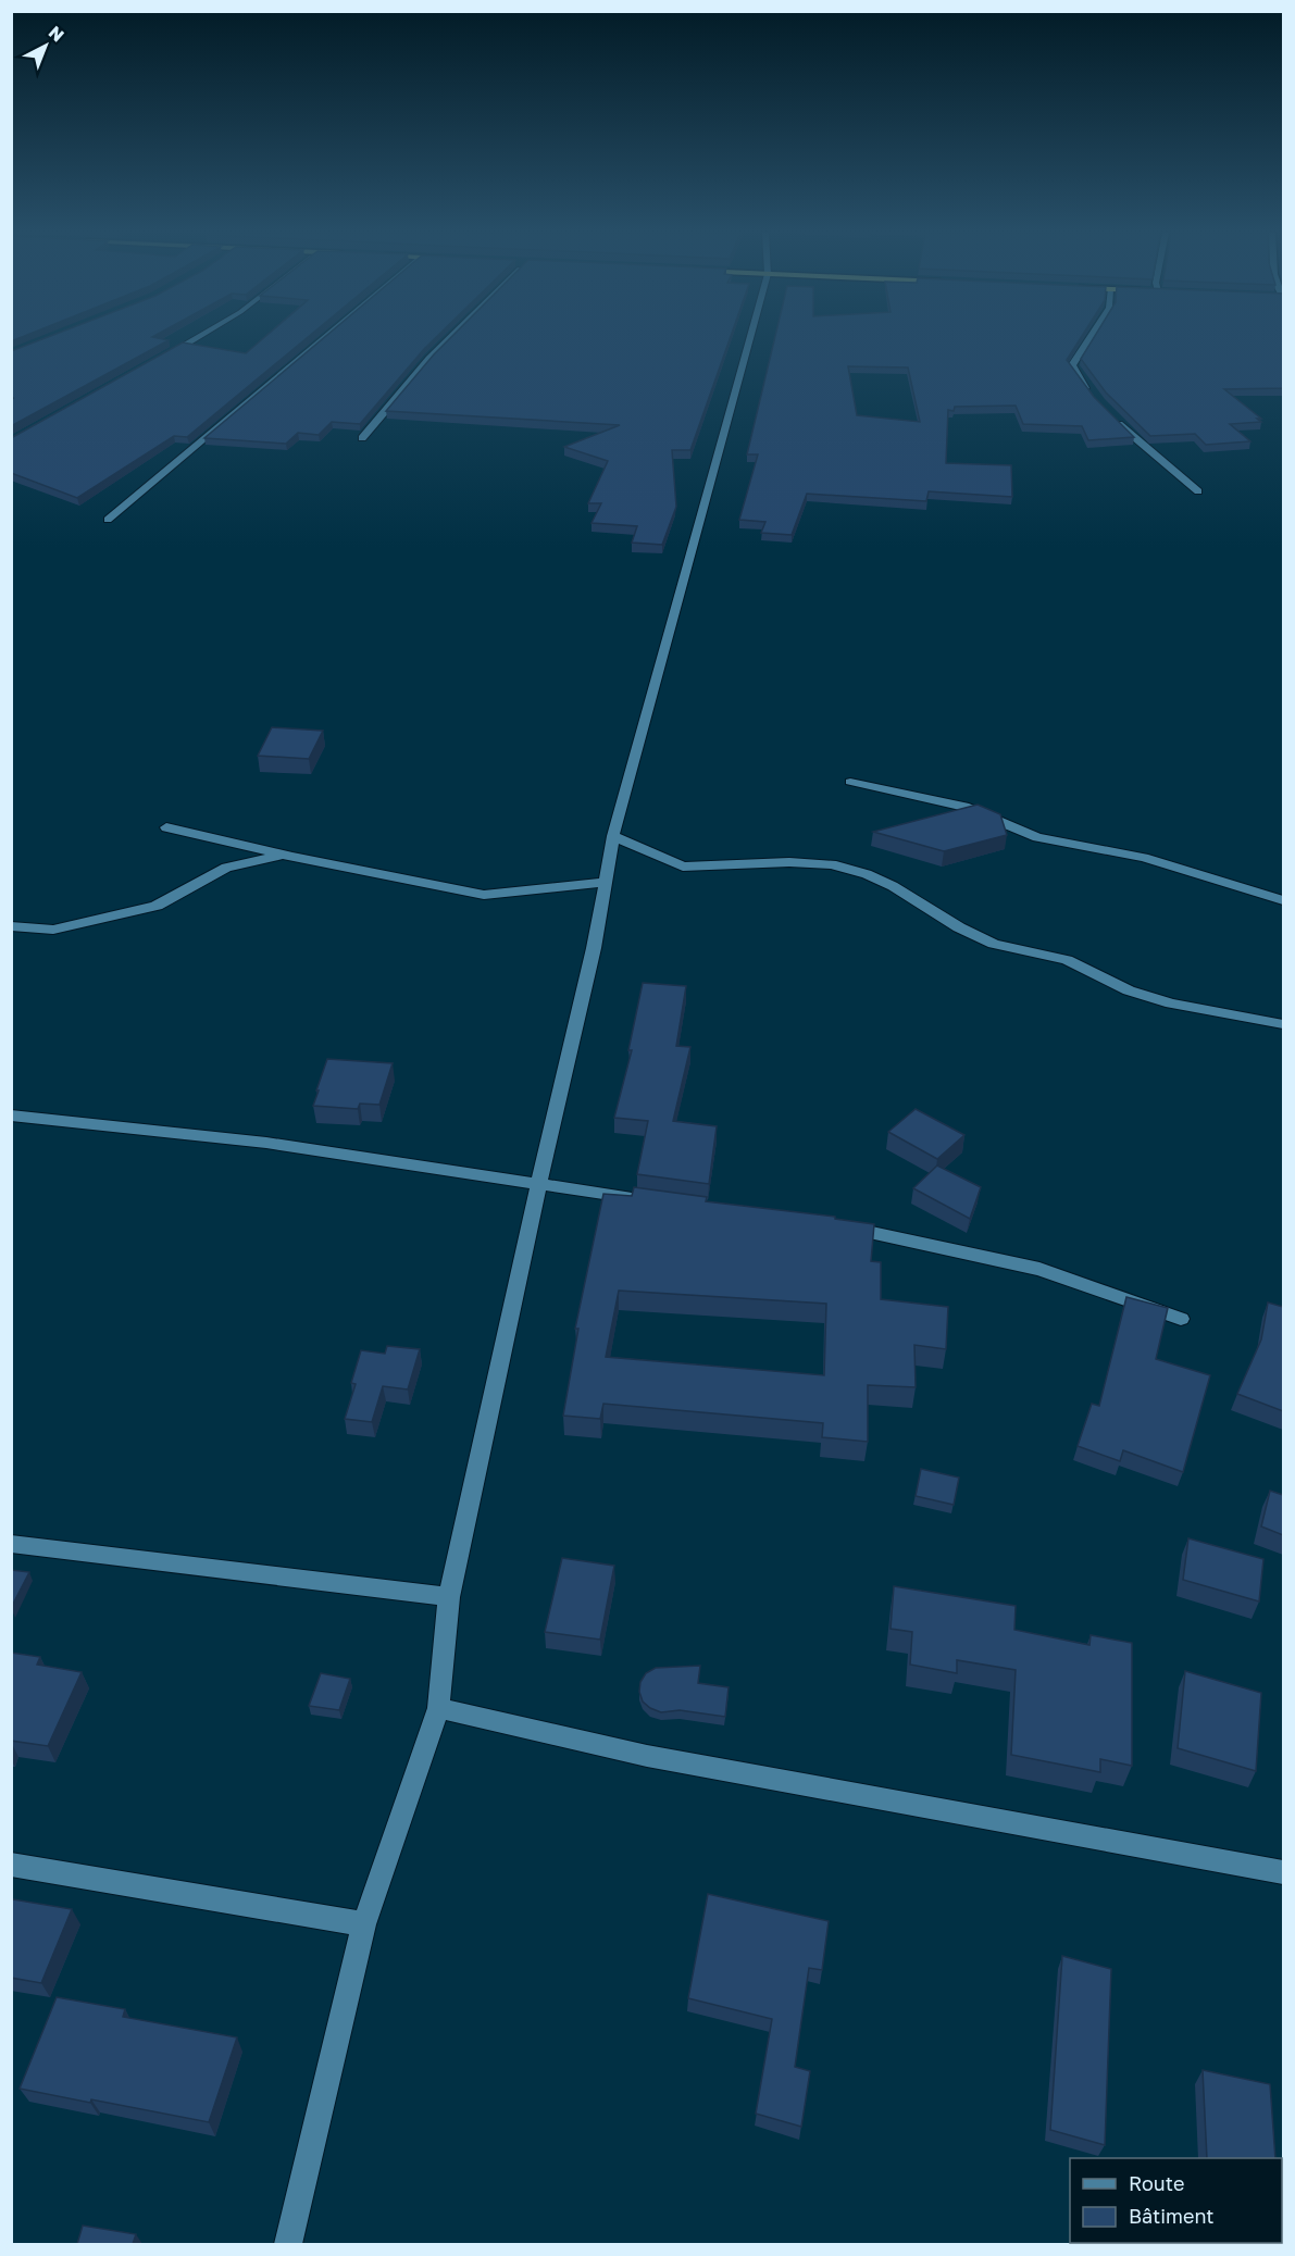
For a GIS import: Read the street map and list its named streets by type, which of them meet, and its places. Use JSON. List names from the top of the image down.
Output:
{
  "legend": ["Route", "Bâtiment"],
  "north": "top right"
}
